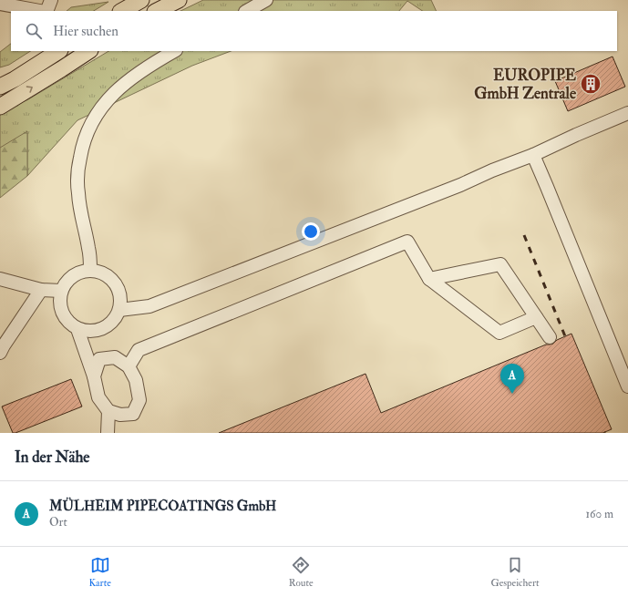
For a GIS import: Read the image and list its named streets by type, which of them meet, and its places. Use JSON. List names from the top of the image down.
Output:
{
  "places": {
    "building": ["EUROPIPE GmbH Zentrale"]
  },
  "page": {
    "search": "Hier suchen",
    "pins": "A",
    "heading": "In der Nähe",
    "list": [
      {
        "mark": "A",
        "name": "MÜLHEIM PIPECOATINGS GmbH",
        "note": "Ort",
        "value": "160 m"
      }
    ],
    "nav": ["Karte", "Route", "Gespeichert"]
  }
}
